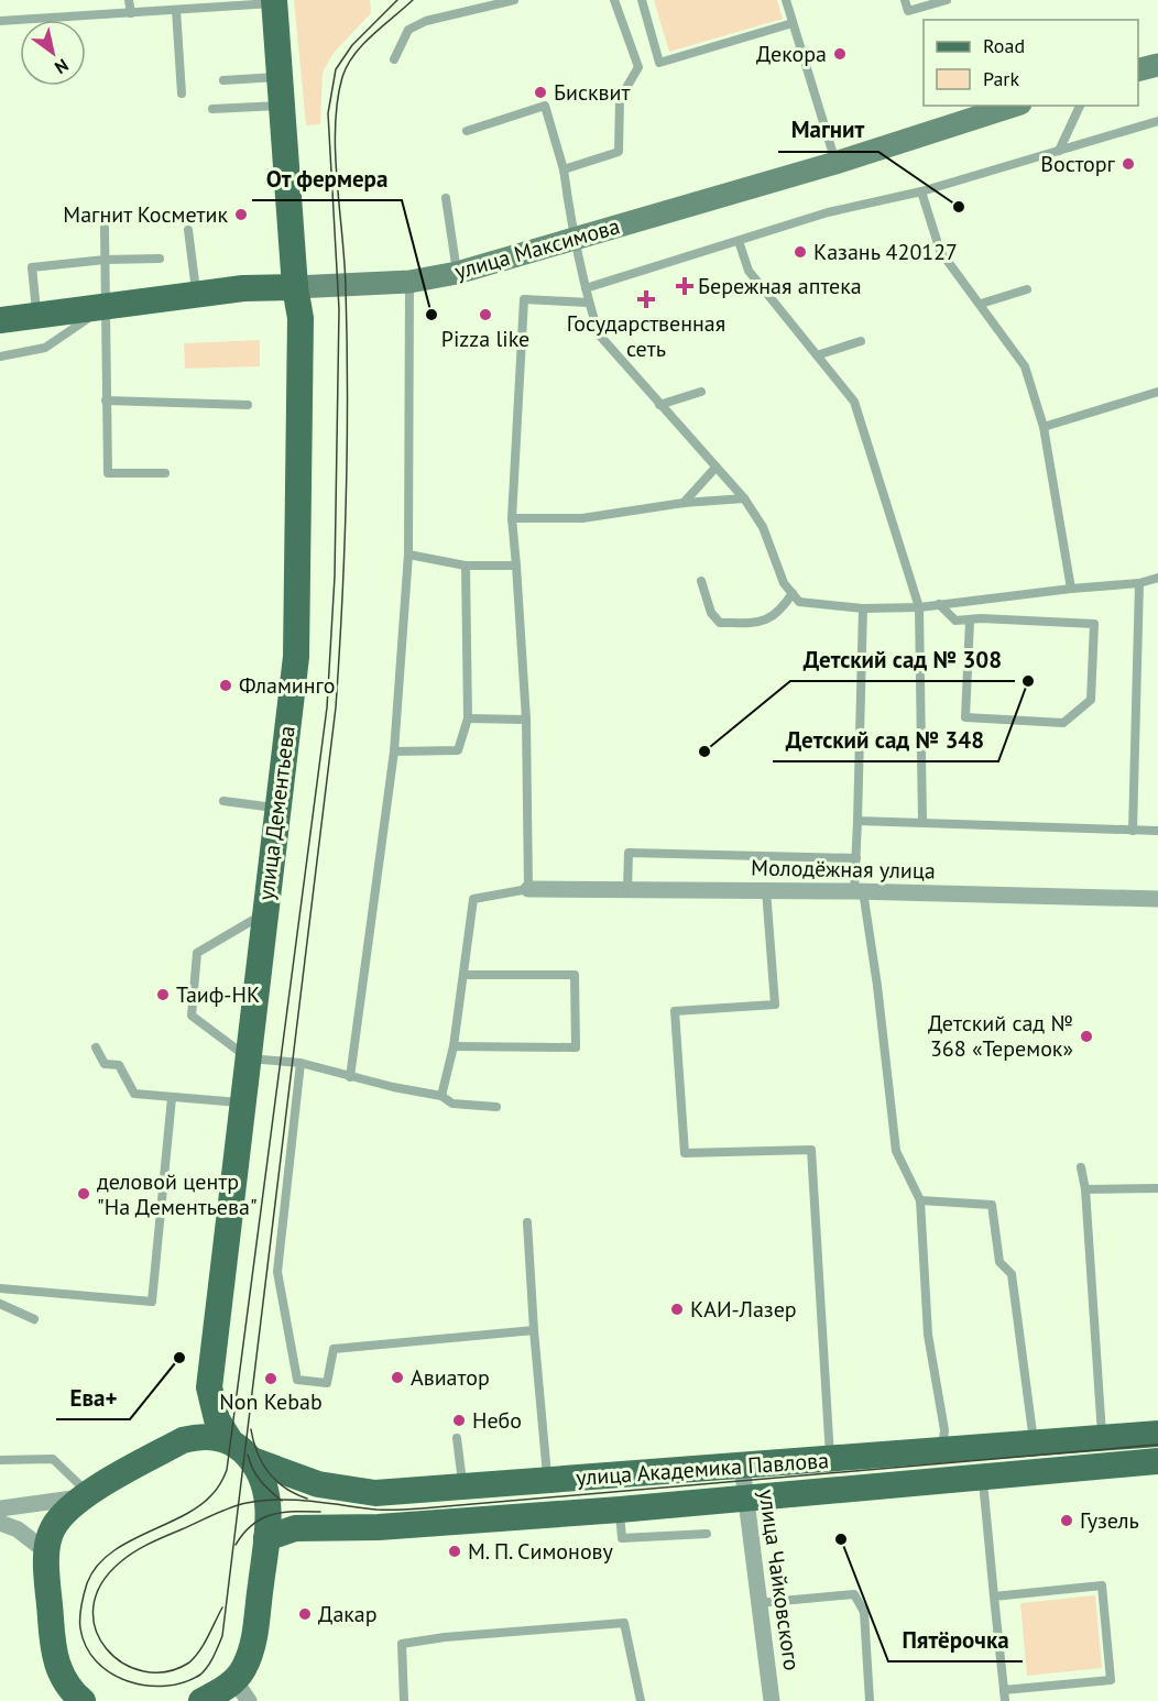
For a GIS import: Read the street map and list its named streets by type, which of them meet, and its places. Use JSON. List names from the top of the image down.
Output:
{
  "streets": {
    "main road": ["улица Максимова", "улица Дементьева", "улица Академика Павлова"],
    "street": ["Молодёжная улица", "улица Чайковского"]
  },
  "crossings": [
    ["улица Максимова", "улица Дементьева"],
    ["улица Дементьева", "улица Академика Павлова"],
    ["улица Академика Павлова", "улица Чайковского"]
  ],
  "places": {
    "other": [
      "Декора",
      "Бисквит",
      "Восторг",
      "Магнит",
      "Магнит Косметик",
      "Казань 420127",
      "От фермера",
      "Pizza like",
      "Детский сад № 348",
      "Фламинго",
      "Детский сад № 308",
      "Таиф-НК",
      "Детский сад № 368 «Теремок»",
      "деловой центр \"На Дементьева\"",
      "КАИ-Лазер",
      "Ева+",
      "Авиатор",
      "Non Kebab",
      "Небо",
      "Гузель",
      "Пятёрочка",
      "М. П. Симонову",
      "Дакар"
    ],
    "health": ["Бережная аптека", "Государственная сеть"]
  },
  "legend": ["Road", "Park"],
  "north": "bottom right"
}
